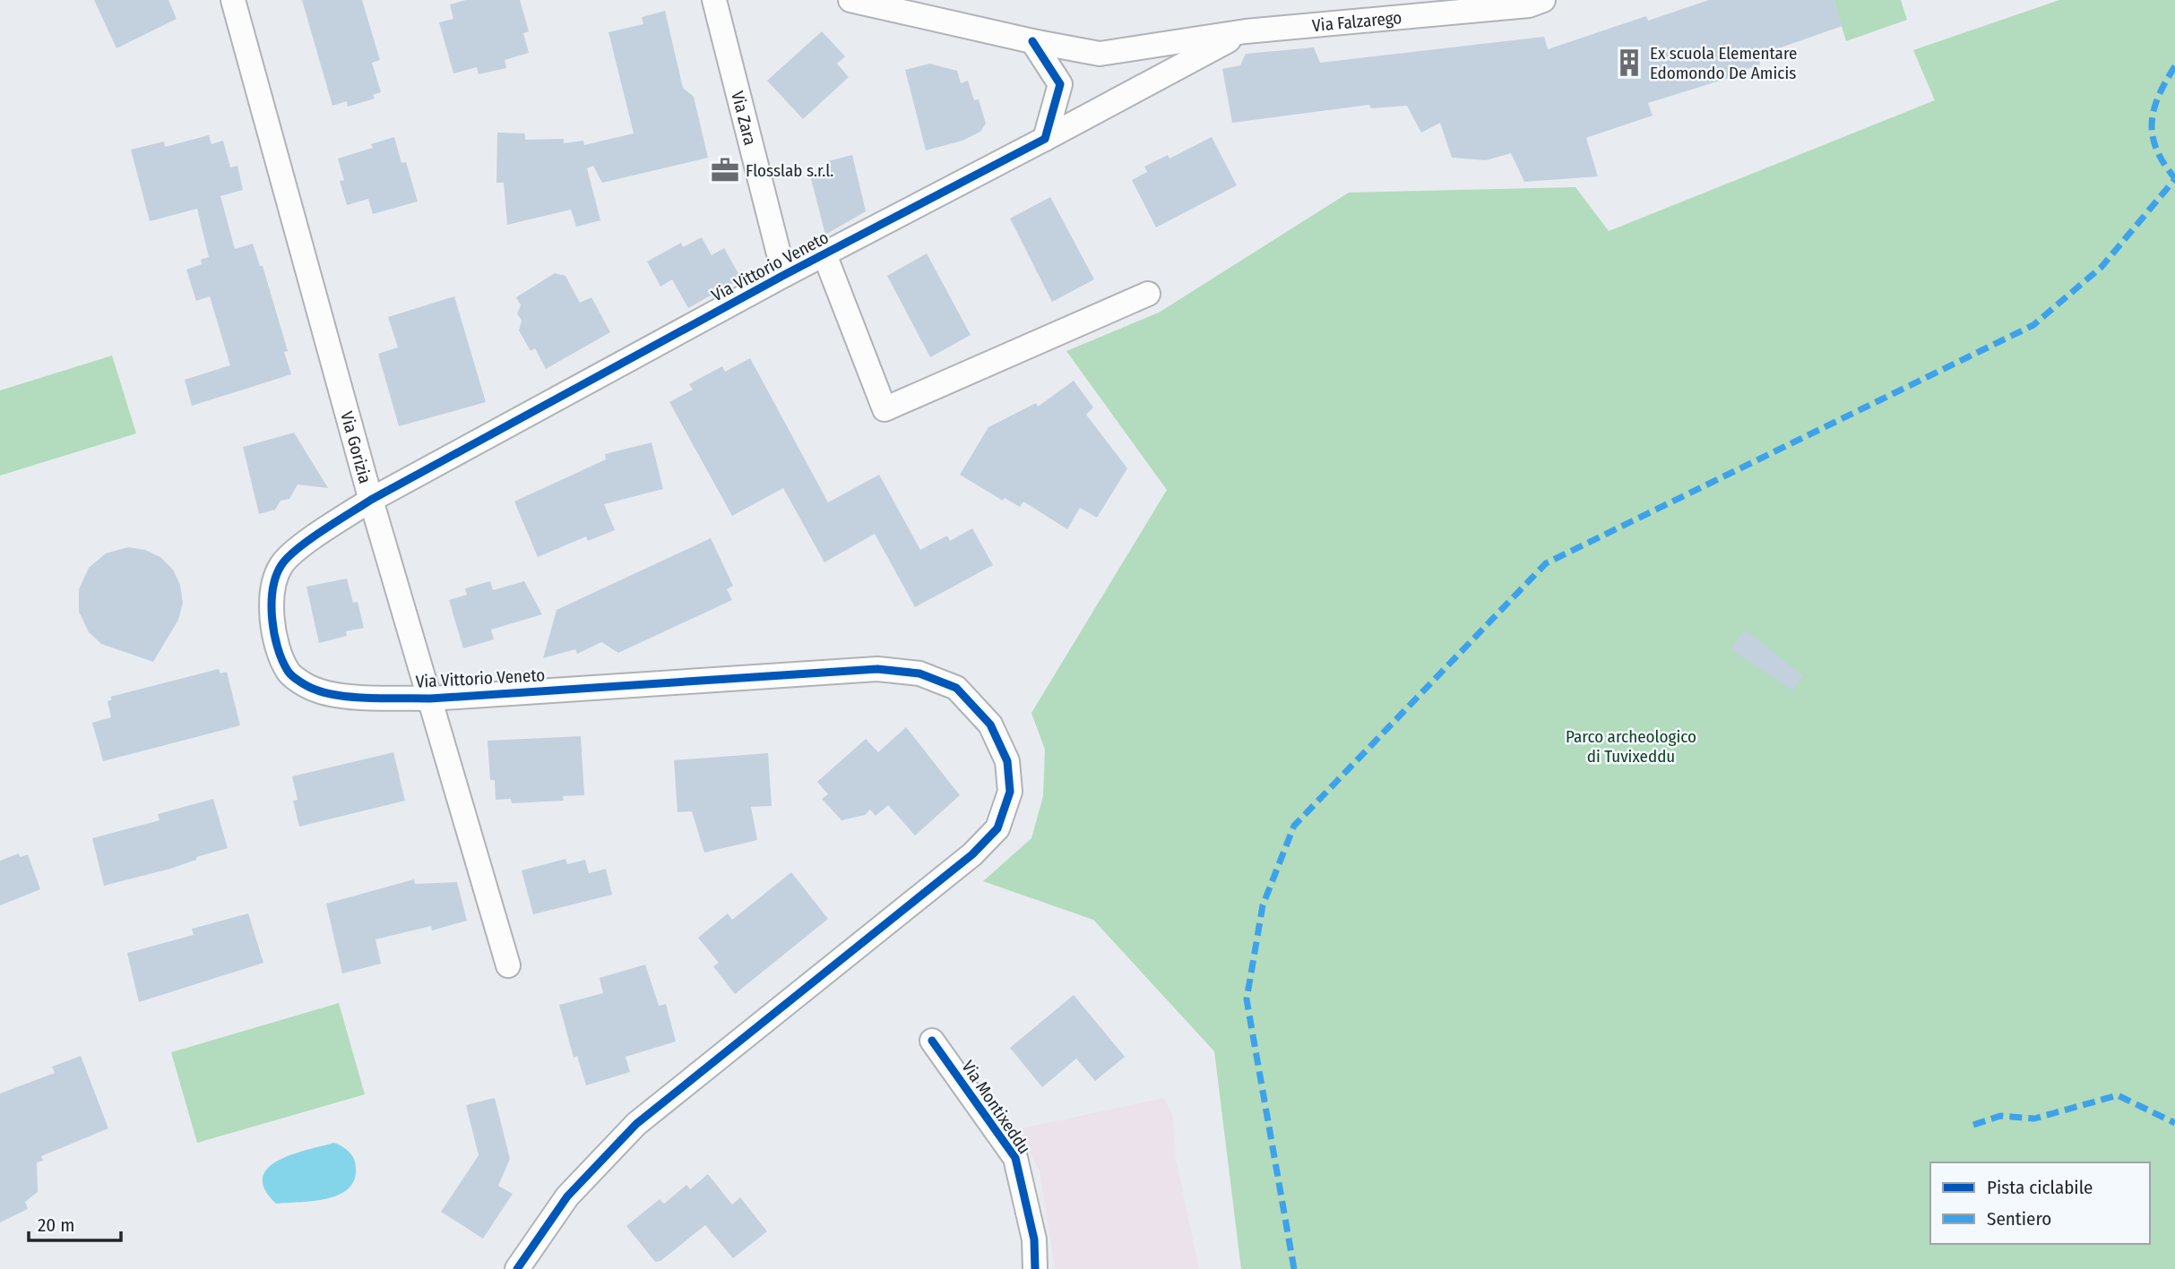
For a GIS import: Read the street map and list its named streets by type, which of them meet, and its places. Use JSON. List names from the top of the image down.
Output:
{
  "streets": {
    "street": [
      "Via Falzarego",
      "Via Zara",
      "Via Vittorio Veneto",
      "Via Gorizia",
      "Via Montixeddu"
    ]
  },
  "crossings": [
    ["Via Falzarego", "Via Vittorio Veneto"],
    ["Via Zara", "Via Vittorio Veneto"],
    ["Via Vittorio Veneto", "Via Gorizia"]
  ],
  "parks": ["Parco archeologico di Tuvixeddu"],
  "places": {
    "building": ["Ex scuola Elementare Edomondo De Amicis"],
    "office": ["Flosslab s.r.l."]
  },
  "legend": ["Pista ciclabile", "Sentiero"],
  "scale_bar": "20 m"
}
